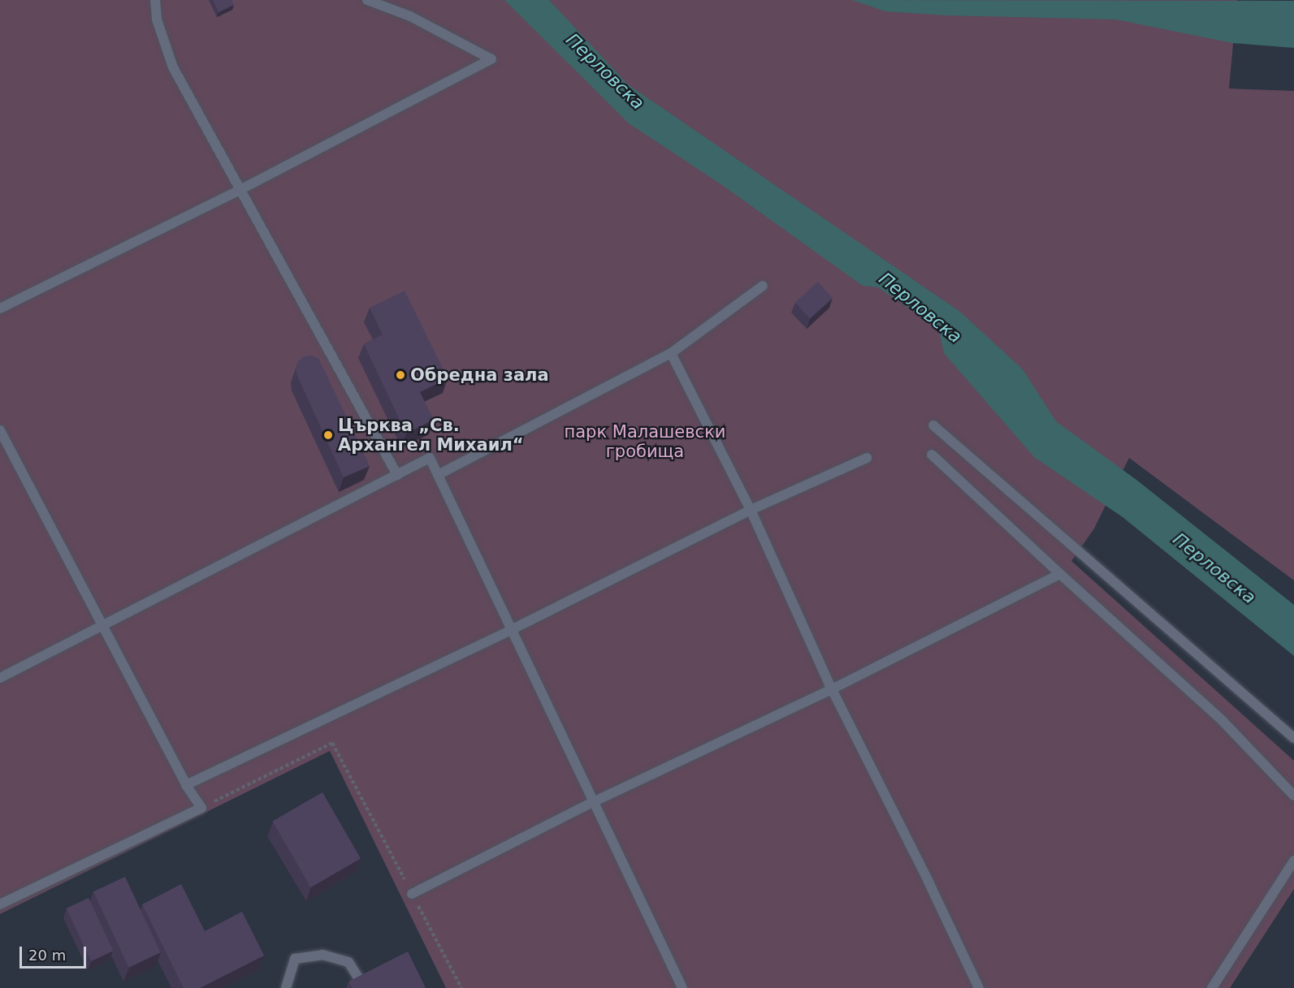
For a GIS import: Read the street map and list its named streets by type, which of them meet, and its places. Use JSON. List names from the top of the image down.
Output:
{
  "water": ["Перловска"],
  "parks": ["парк Малашевски гробища"],
  "places": ["Обредна зала", "Църква „Св. Архангел Михаил“"],
  "scale_bar": "20 m"
}
